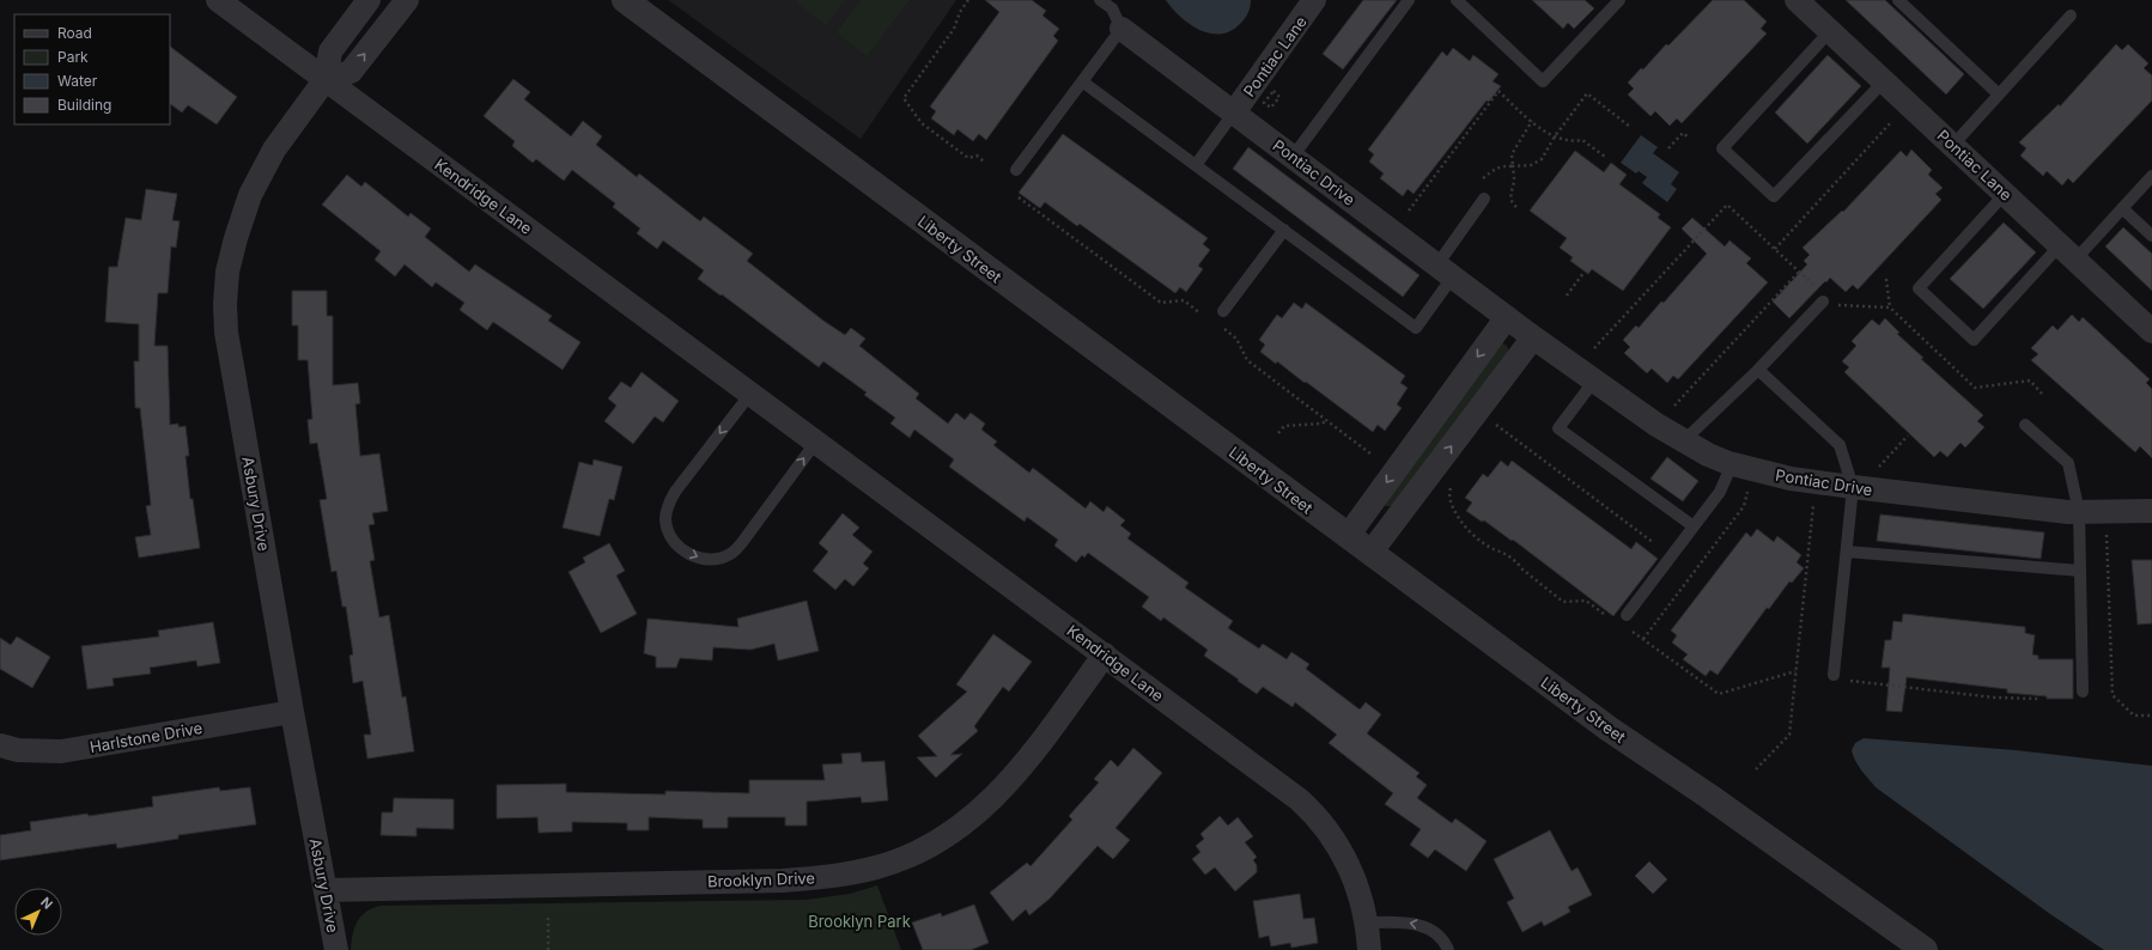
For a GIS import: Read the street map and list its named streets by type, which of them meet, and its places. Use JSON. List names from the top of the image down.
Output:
{
  "streets": {
    "street": [
      "Pontiac Lane",
      "Pontiac Drive",
      "Kendridge Lane",
      "Liberty Street",
      "Asbury Drive",
      "Harlstone Drive",
      "Brooklyn Drive"
    ]
  },
  "crossings": [
    ["Pontiac Lane", "Pontiac Drive"],
    ["Kendridge Lane", "Asbury Drive"],
    ["Kendridge Lane", "Brooklyn Drive"],
    ["Asbury Drive", "Harlstone Drive"],
    ["Asbury Drive", "Brooklyn Drive"]
  ],
  "parks": ["Brooklyn Park"],
  "legend": [
    "Road",
    "Park",
    "Water",
    "Building"
  ],
  "north": "top right"
}
